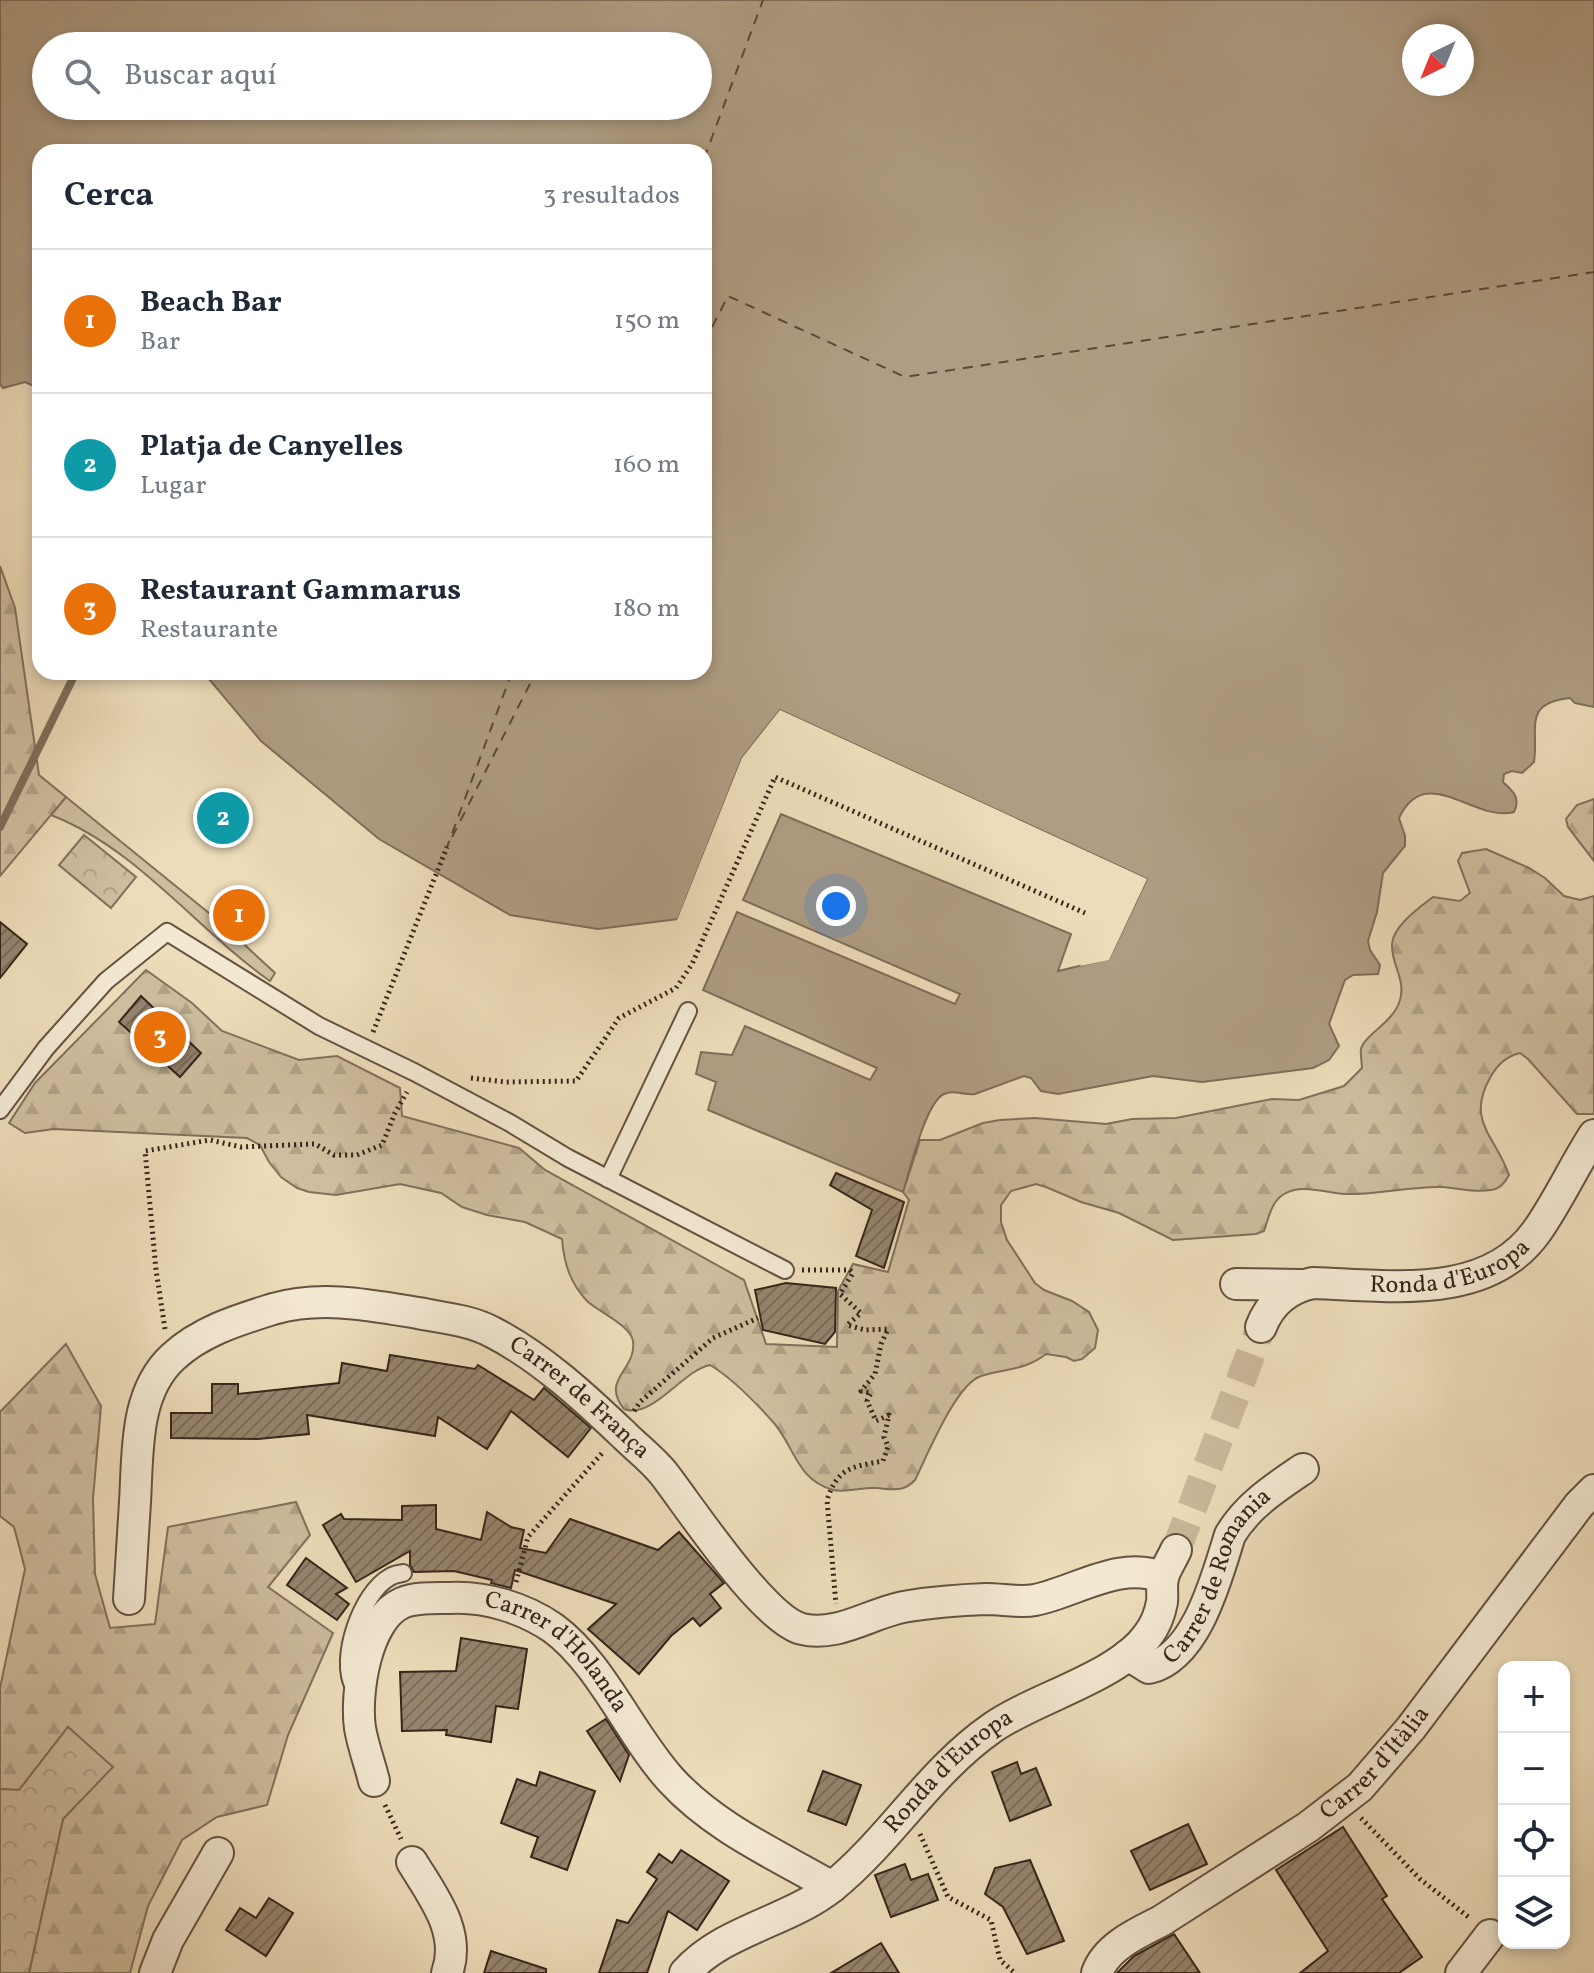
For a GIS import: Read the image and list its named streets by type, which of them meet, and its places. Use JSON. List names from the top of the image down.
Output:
{
  "streets": {
    "street": [
      "Ronda d'Europa",
      "Carrer de França",
      "Carrer de Romania",
      "Carrer d'Holanda",
      "Carrer d'Itàlia"
    ]
  },
  "crossings": [
    ["Ronda d'Europa", "Carrer de França"],
    ["Ronda d'Europa", "Carrer de Romania"],
    ["Ronda d'Europa", "Carrer d'Holanda"]
  ],
  "north": "bottom left",
  "page": {
    "search": "Buscar aquí",
    "heading": ["Cerca", "3 resultados"],
    "list": [
      {
        "mark": "1",
        "name": "Beach Bar",
        "note": "Bar",
        "value": "150 m"
      },
      {
        "mark": "2",
        "name": "Platja de Canyelles",
        "note": "Lugar",
        "value": "160 m"
      },
      {
        "mark": "3",
        "name": "Restaurant Gammarus",
        "note": "Restaurante",
        "value": "180 m"
      }
    ],
    "pins": ["2", "1", "3"],
    "map_buttons": ["+", "−"]
  }
}
